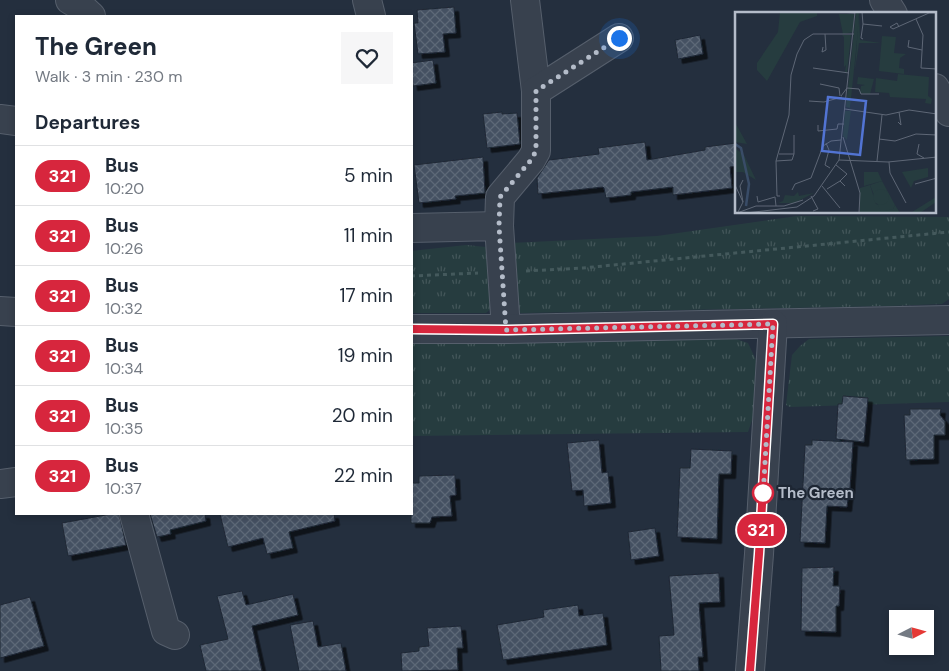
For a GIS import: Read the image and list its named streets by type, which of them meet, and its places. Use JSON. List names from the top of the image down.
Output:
{
  "places": ["The Green"],
  "lines": ["bus line 321"],
  "north": "right",
  "page": {
    "on_map": "321",
    "heading": [
      ["The Green", "Walk · 3 min · 230 m"],
      "Departures"
    ],
    "list": [
      {
        "mark": "321",
        "name": "Bus",
        "note": "10:20",
        "value": "5 min"
      },
      {
        "mark": "321",
        "name": "Bus",
        "note": "10:26",
        "value": "11 min"
      },
      {
        "mark": "321",
        "name": "Bus",
        "note": "10:32",
        "value": "17 min"
      },
      {
        "mark": "321",
        "name": "Bus",
        "note": "10:34",
        "value": "19 min"
      },
      {
        "mark": "321",
        "name": "Bus",
        "note": "10:35",
        "value": "20 min"
      },
      {
        "mark": "321",
        "name": "Bus",
        "note": "10:37",
        "value": "22 min"
      }
    ]
  }
}
